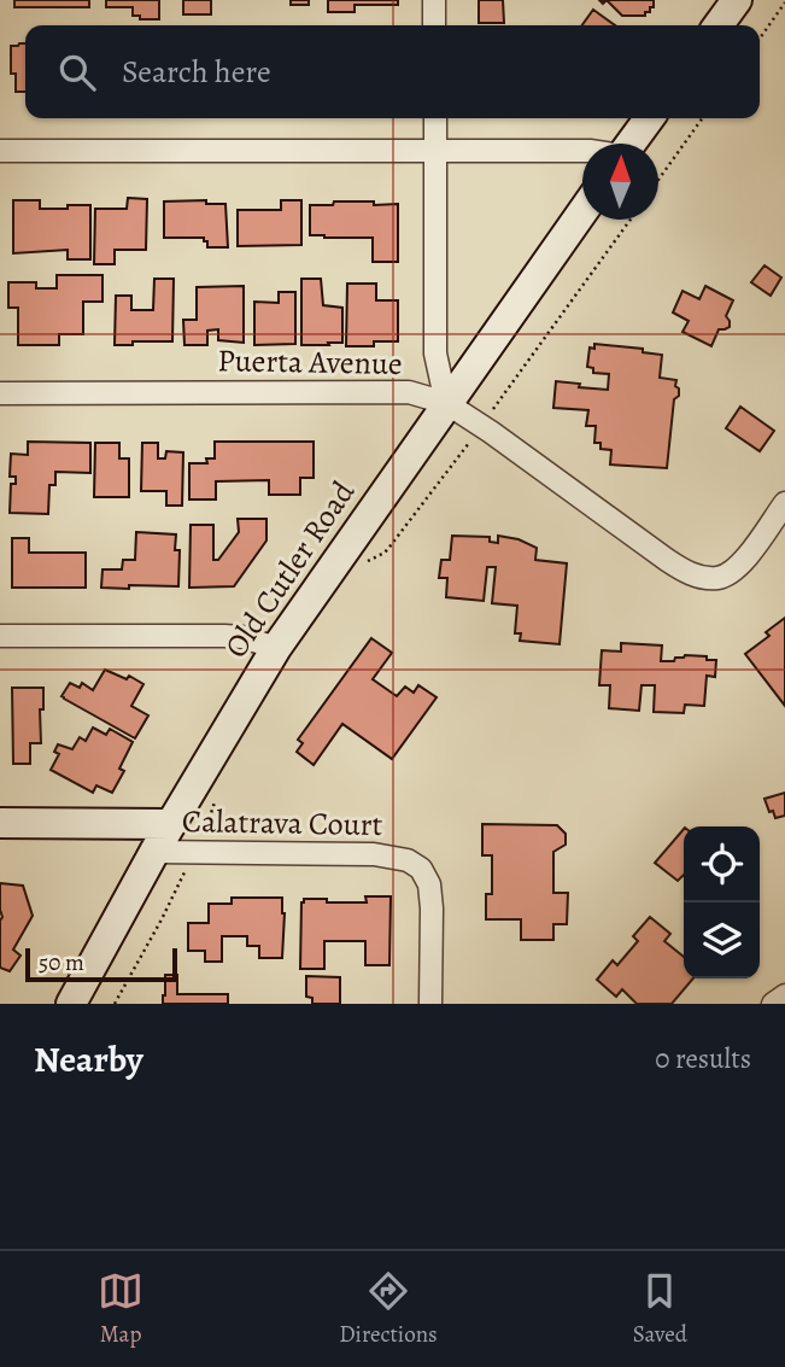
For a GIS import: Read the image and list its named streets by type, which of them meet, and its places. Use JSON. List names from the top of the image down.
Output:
{
  "streets": {
    "main road": ["Old Cutler Road"],
    "street": ["Puerta Avenue", "Calatrava Court"]
  },
  "crossings": [
    ["Puerta Avenue", "Old Cutler Road"],
    ["Old Cutler Road", "Calatrava Court"]
  ],
  "scale_bar": "50 m",
  "north": "top",
  "page": {
    "search": "Search here",
    "scale": "50 m",
    "heading": ["Nearby", "0 results"],
    "nav": ["Map", "Directions", "Saved"]
  }
}
